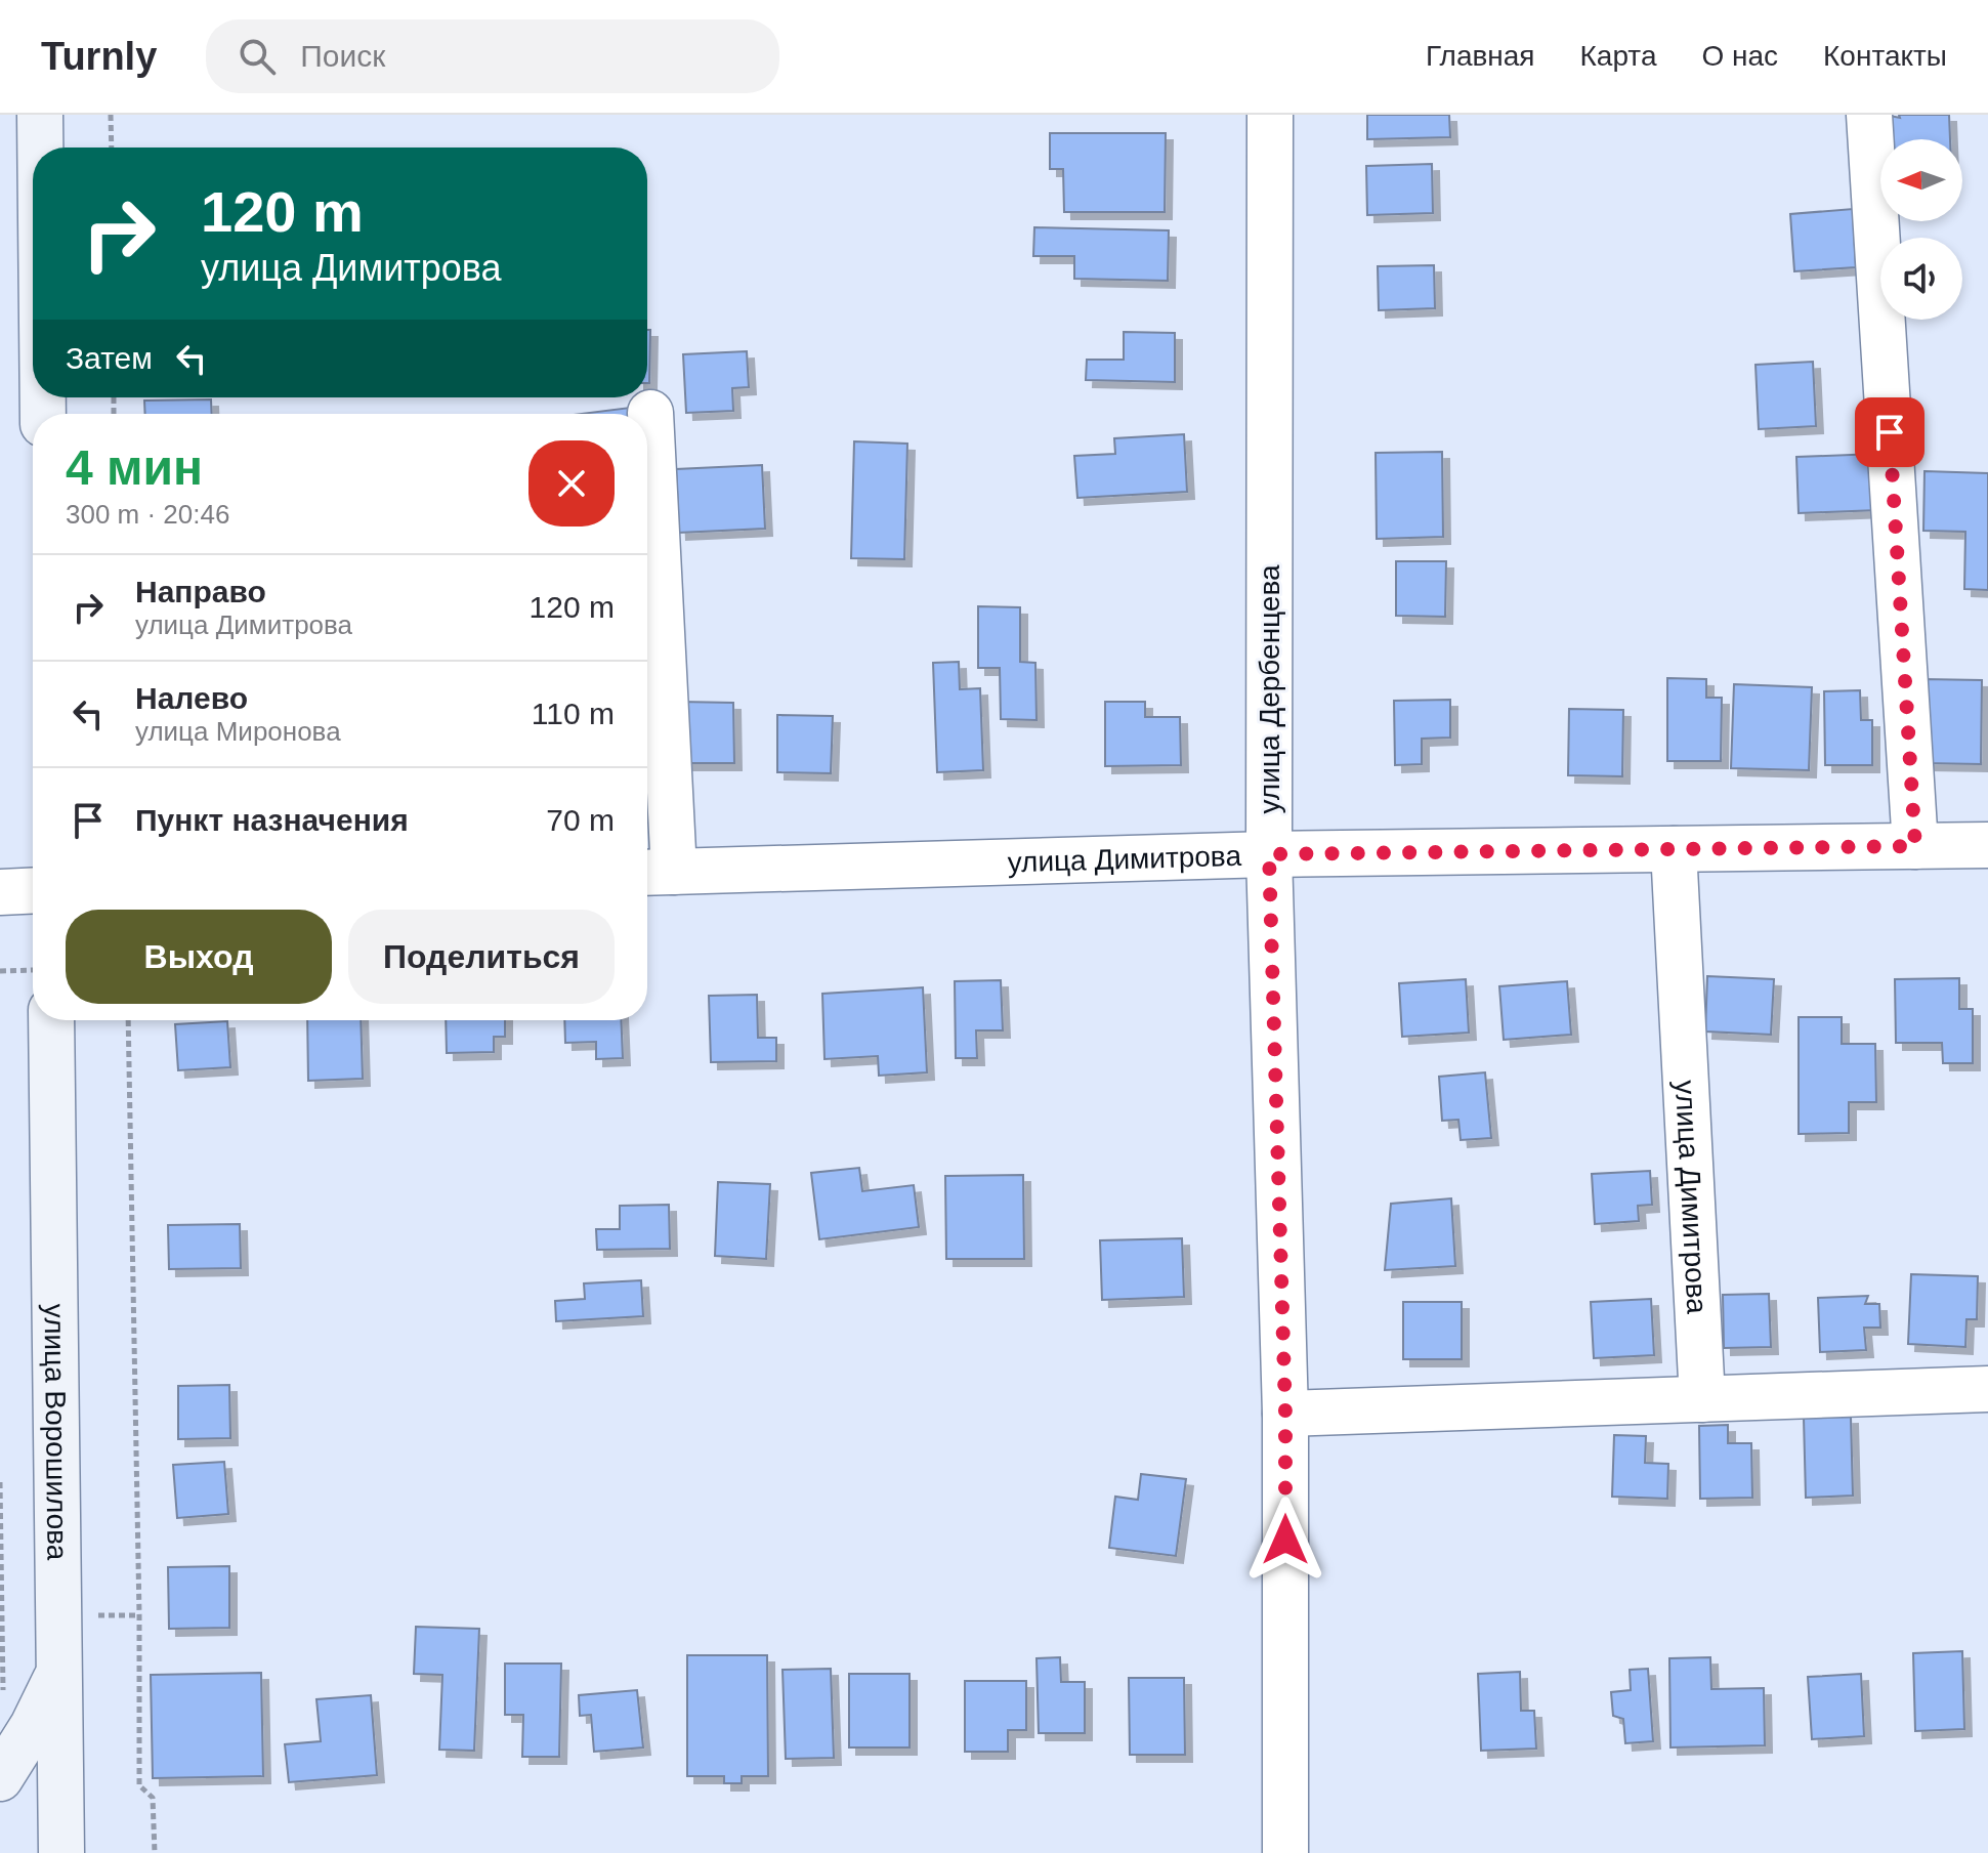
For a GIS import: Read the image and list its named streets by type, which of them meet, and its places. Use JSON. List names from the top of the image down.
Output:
{
  "streets": {
    "street": ["улица Дербенцева", "улица Димитрова", "улица Ворошилова"]
  },
  "crossings": [
    ["улица Дербенцева", "улица Димитрова"]
  ],
  "north": "left",
  "page": {
    "header": "Turnly",
    "search": "Поиск",
    "nav": [
      "Главная",
      "Карта",
      "О нас",
      "Контакты"
    ],
    "turn": ["120 m", "улица Димитрова"],
    "then": "Затем",
    "heading": ["4 мин", "300 m · 20:46"],
    "list": [
      {
        "name": "Направо",
        "note": "улица Димитрова",
        "value": "120 m"
      },
      {
        "name": "Налево",
        "note": "улица Миронова",
        "value": "110 m"
      },
      {
        "name": "Пункт назначения",
        "value": "70 m"
      }
    ],
    "buttons": ["Выход", "Поделиться"]
  }
}
